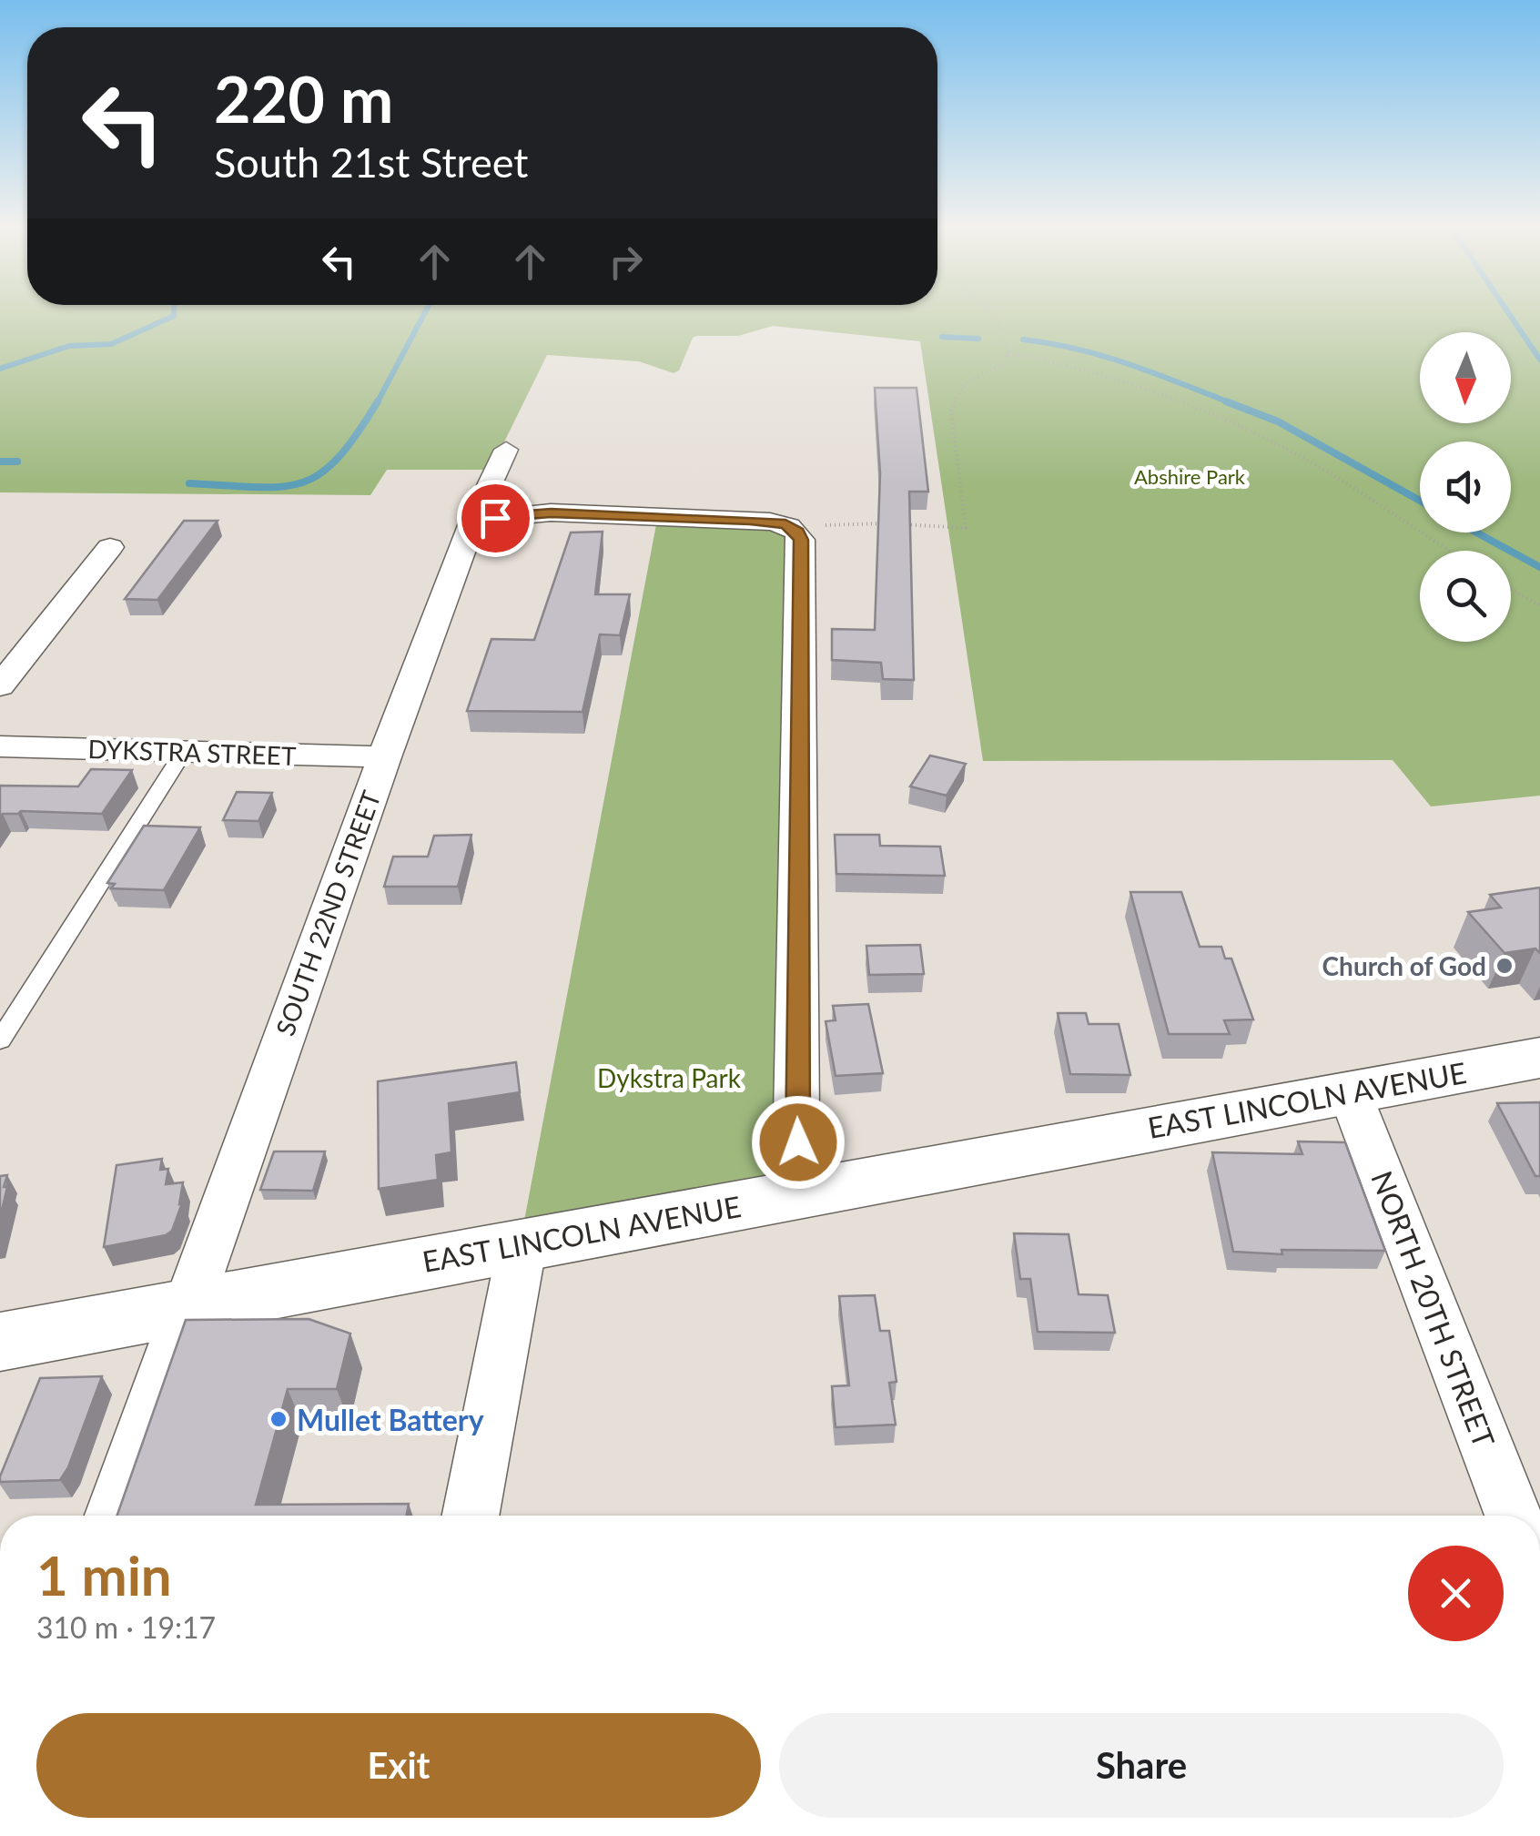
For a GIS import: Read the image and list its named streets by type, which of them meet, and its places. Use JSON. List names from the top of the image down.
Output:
{
  "streets": {
    "main road": ["EAST LINCOLN AVENUE"],
    "street": ["DYKSTRA STREET", "SOUTH 22ND STREET", "NORTH 20TH STREET"]
  },
  "crossings": [
    ["DYKSTRA STREET", "SOUTH 22ND STREET"],
    ["SOUTH 22ND STREET", "EAST LINCOLN AVENUE"],
    ["EAST LINCOLN AVENUE", "NORTH 20TH STREET"]
  ],
  "parks": ["Abshire Park", "Dykstra Park"],
  "places": ["Church of God", "Mullet Battery"],
  "north": "bottom",
  "page": {
    "turn": ["220 m", "South 21st Street"],
    "heading": ["1 min", "310 m · 19:17"],
    "buttons": ["Exit", "Share"]
  }
}
